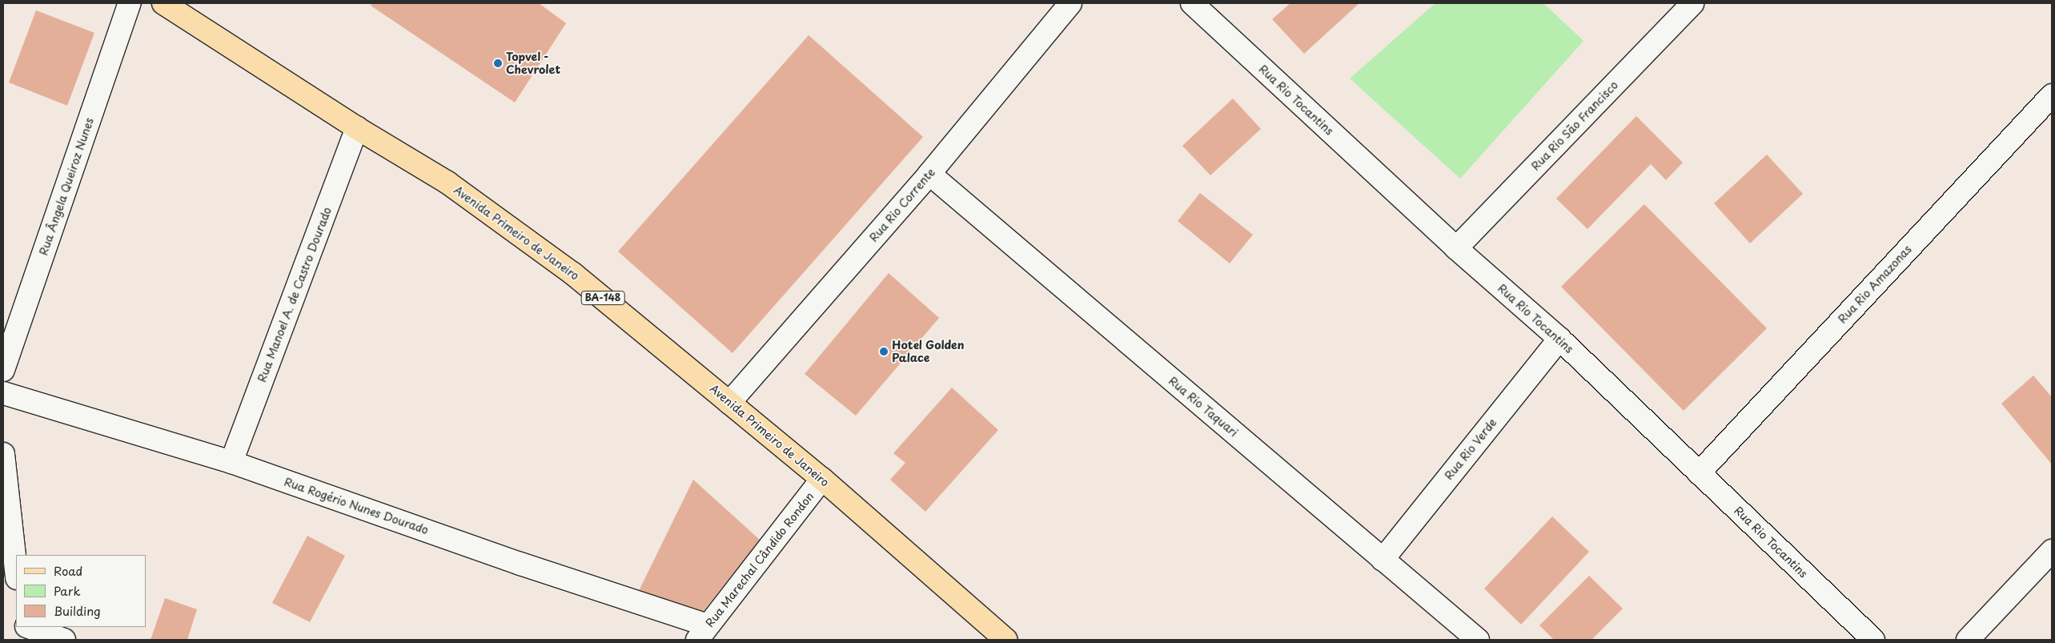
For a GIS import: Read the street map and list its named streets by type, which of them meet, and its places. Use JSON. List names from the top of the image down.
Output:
{
  "streets": {
    "main road": ["Avenida Primeiro de Janeiro", "BA-148"],
    "street": [
      "Rua Rio Tocantins",
      "Rua Rio São Francisco",
      "Rua Ângela Queiroz Nunes",
      "Rua Rio Corrente",
      "Rua Rio Amazonas",
      "Rua Manoel A. de Castro Dourado",
      "Rua Rio Taquari",
      "Rua Rio Verde",
      "Rua Rogério Nunes Dourado",
      "Rua Marechal Cândido Rondon"
    ]
  },
  "crossings": [
    ["Rua Rio Tocantins", "Rua Rio São Francisco"],
    ["Rua Rio Tocantins", "Rua Rio Amazonas"],
    ["Rua Rio Tocantins", "Rua Rio Verde"],
    ["Rua Rio Corrente", "Avenida Primeiro de Janeiro"],
    ["Rua Rio Corrente", "Rua Rio Taquari"],
    ["Avenida Primeiro de Janeiro", "Rua Manoel A. de Castro Dourado"],
    ["Avenida Primeiro de Janeiro", "Rua Marechal Cândido Rondon"],
    ["Rua Manoel A. de Castro Dourado", "Rua Rogério Nunes Dourado"],
    ["Rua Rio Taquari", "Rua Rio Verde"],
    ["Rua Rogério Nunes Dourado", "Rua Marechal Cândido Rondon"]
  ],
  "places": ["Topvel - Chevrolet", "Hotel Golden Palace"],
  "legend": ["Road", "Park", "Building"]
}
